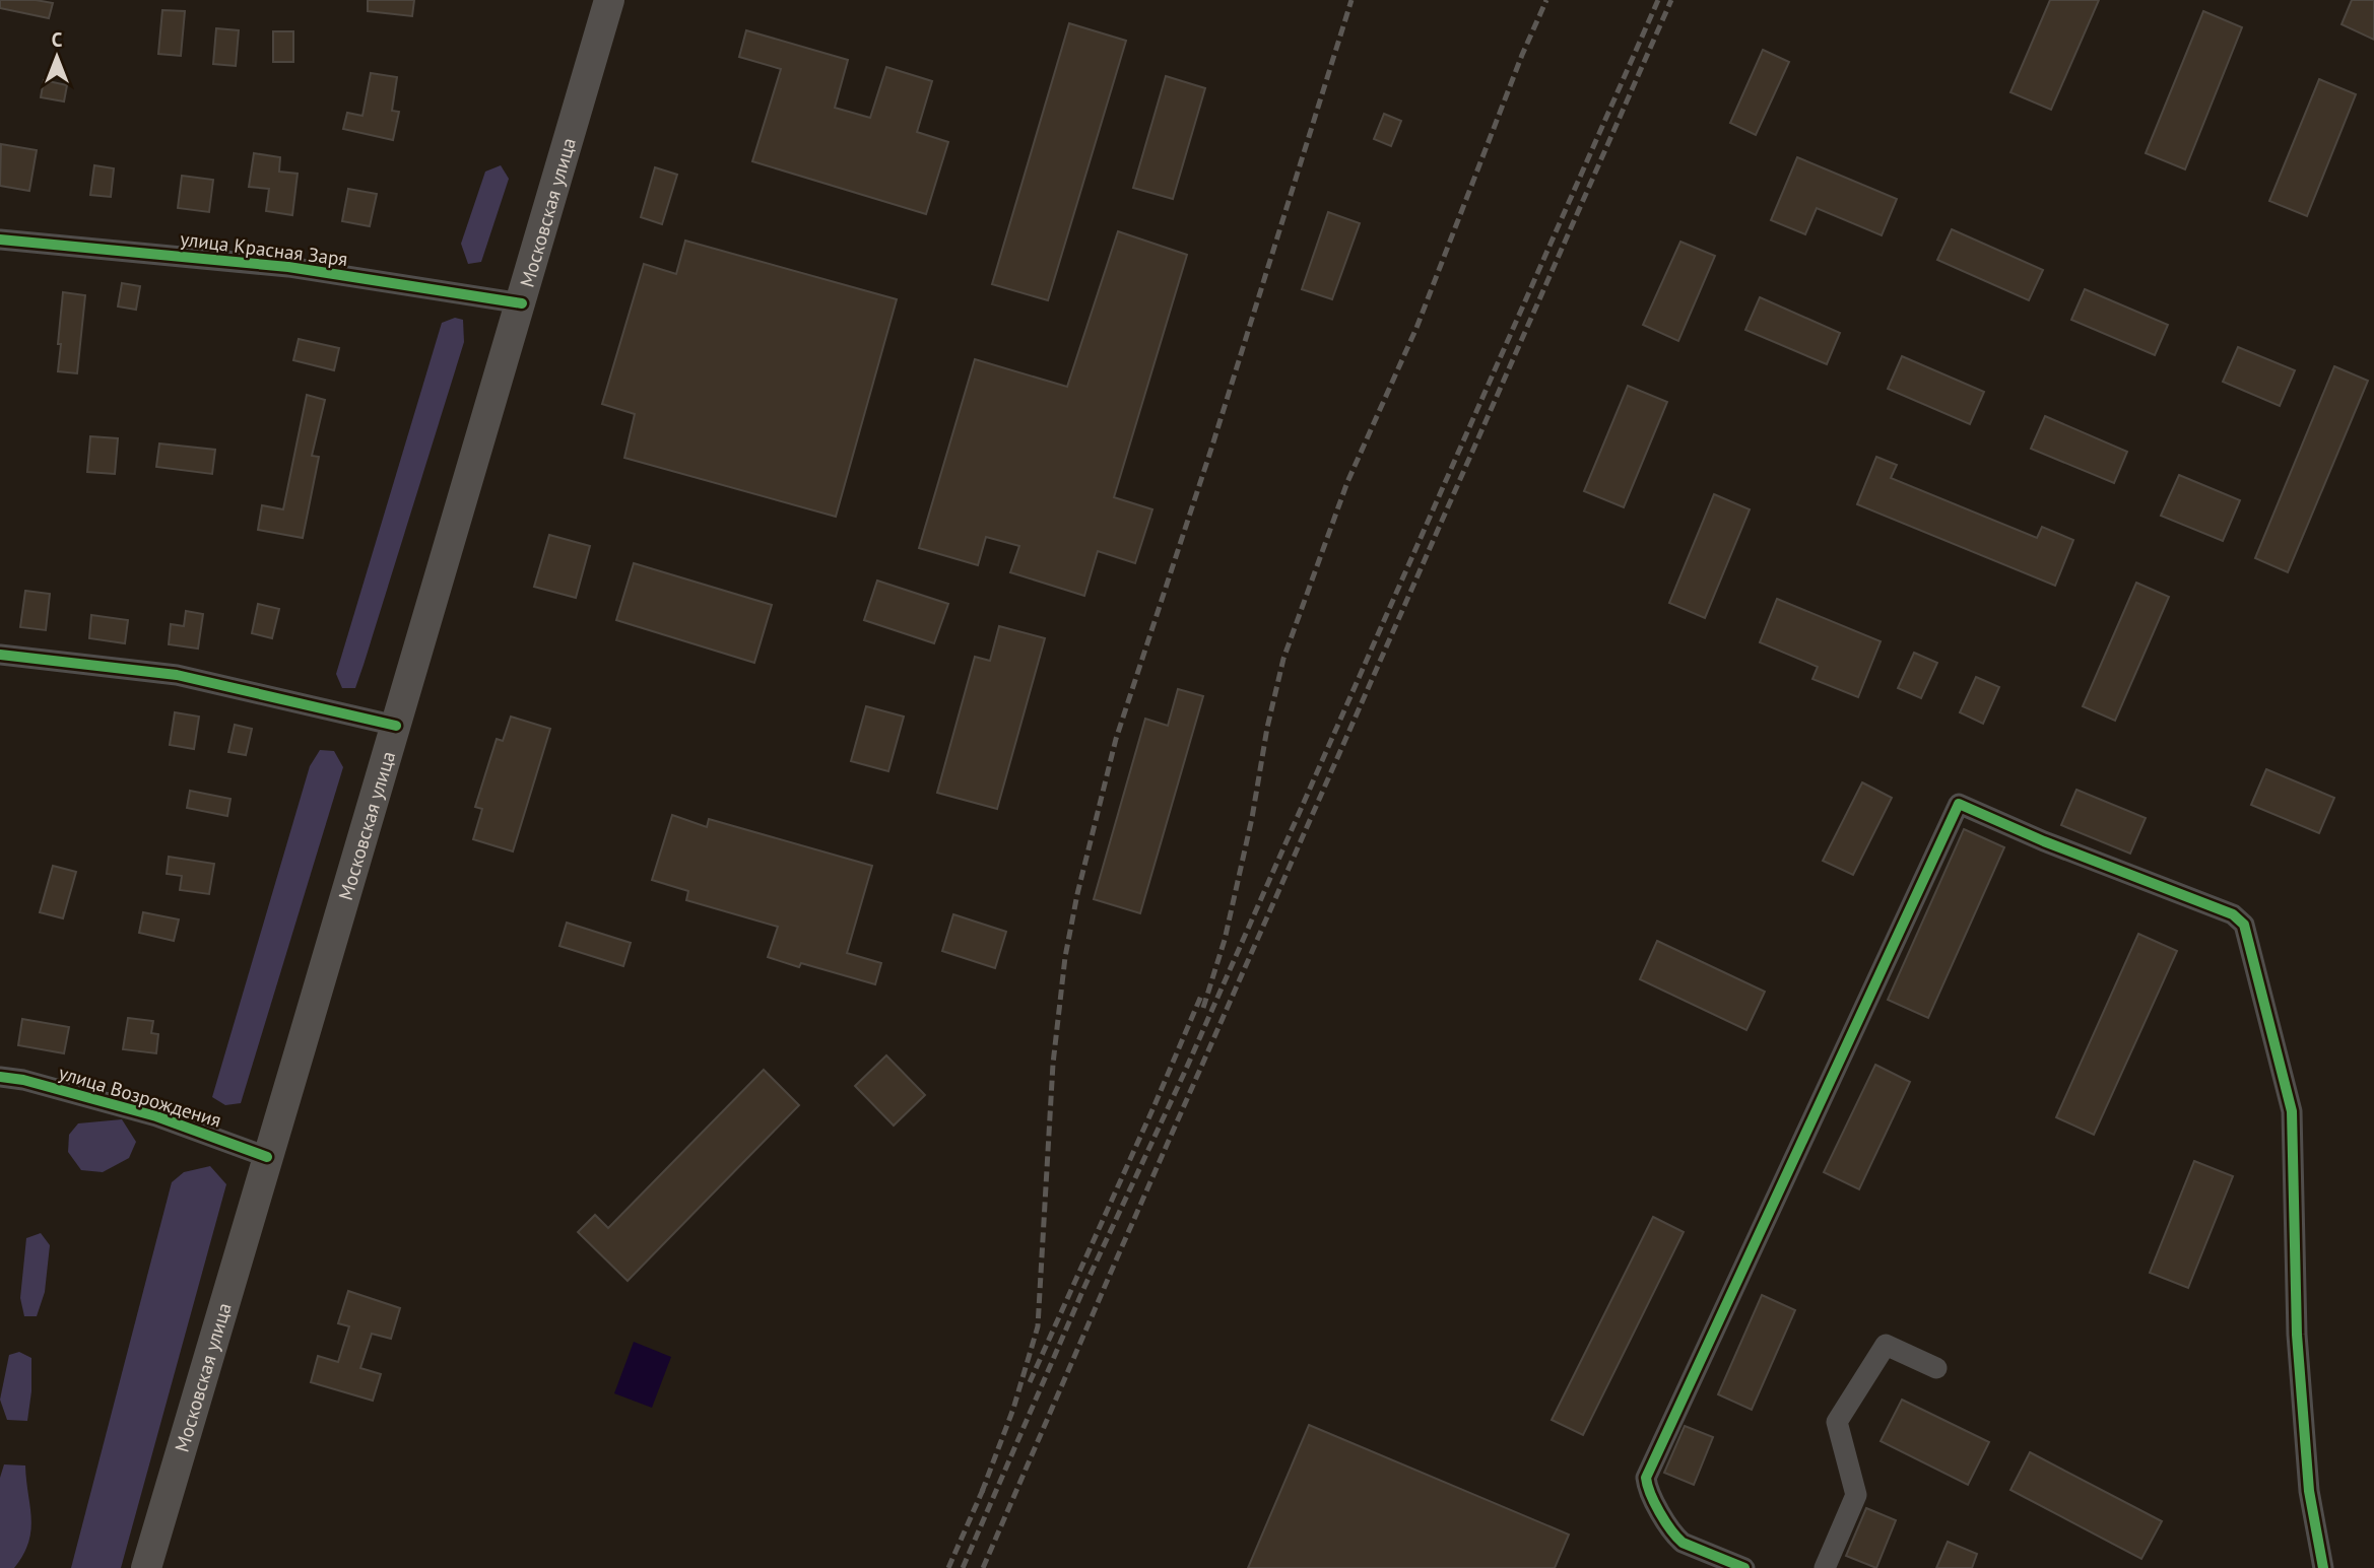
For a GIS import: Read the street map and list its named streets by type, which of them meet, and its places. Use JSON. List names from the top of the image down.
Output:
{
  "streets": {
    "main road": ["Московская улица"],
    "street": ["улица Красная Заря", "улица Возрождения"]
  },
  "crossings": [
    ["Московская улица", "улица Красная Заря"],
    ["Московская улица", "улица Возрождения"]
  ],
  "north": "top"
}
